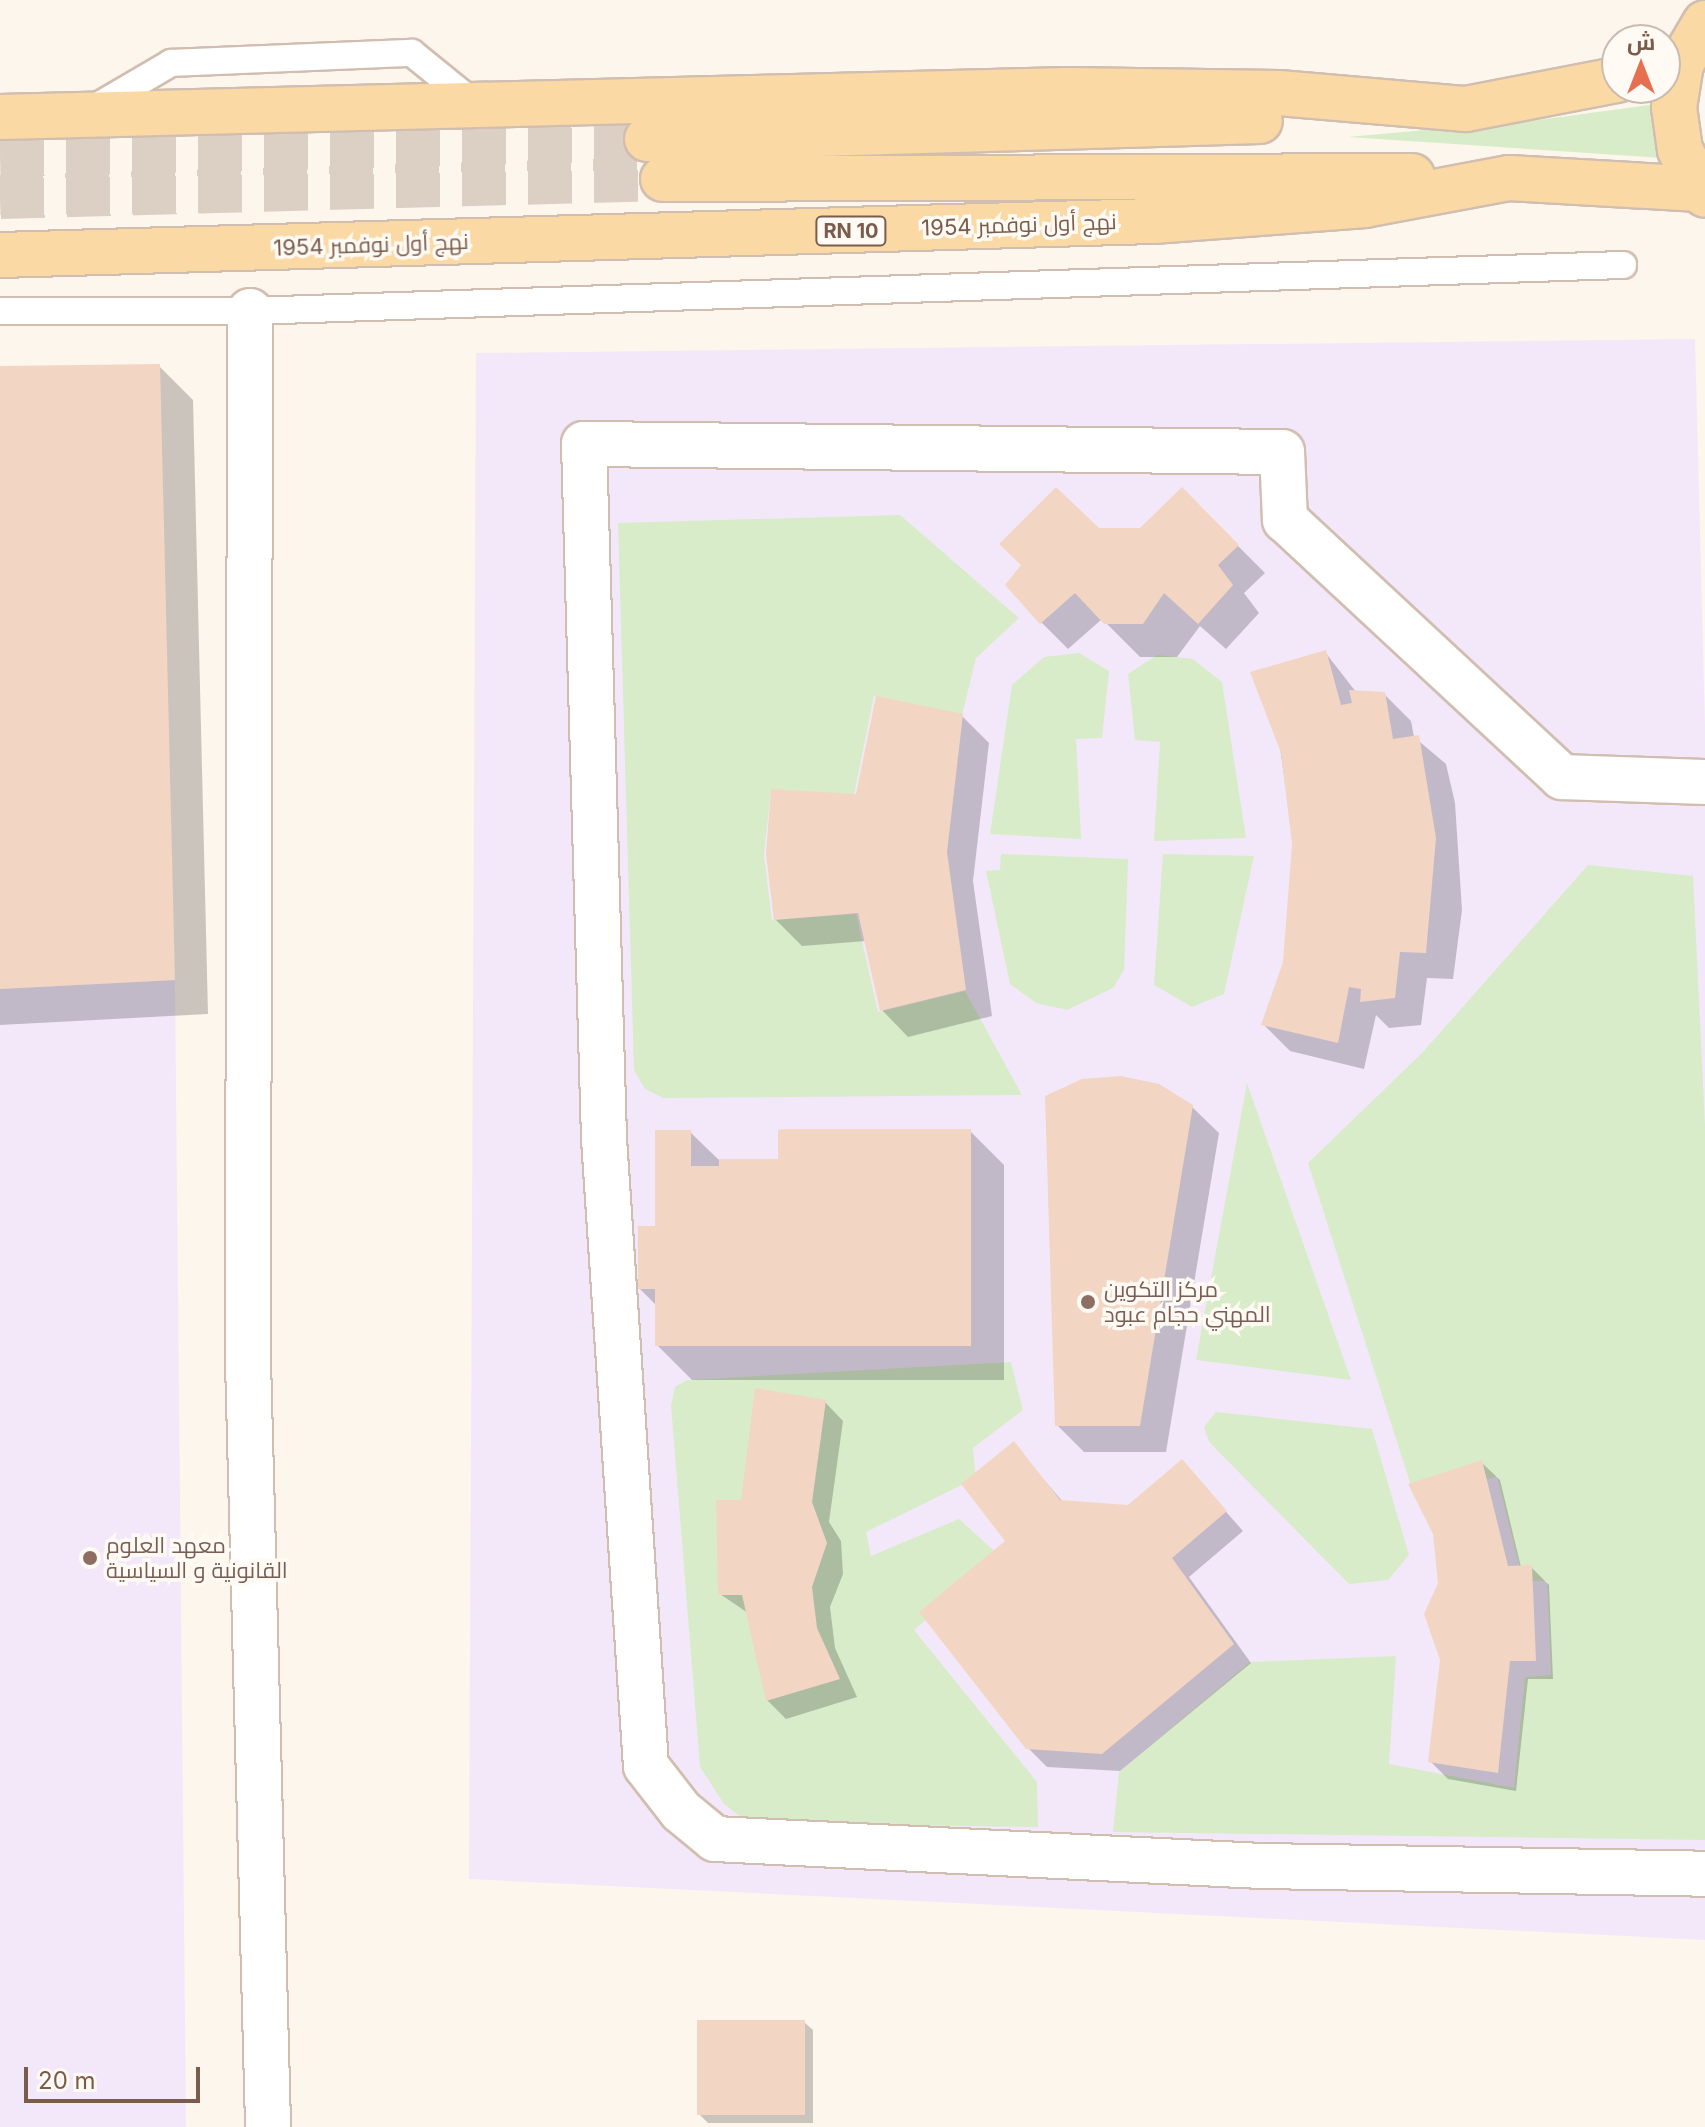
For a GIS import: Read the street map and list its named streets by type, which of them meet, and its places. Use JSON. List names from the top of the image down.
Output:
{
  "streets": {
    "main road": ["نهج أول نوفمبر 1954", "RN 10"]
  },
  "crossings": [
    ["نهج أول نوفمبر 1954", "RN 10"]
  ],
  "places": ["مركز التكوين المهني حجام عبود", "معهد العلوم القانونية و السياسية"],
  "scale_bar": "20 m",
  "north": "top"
}
